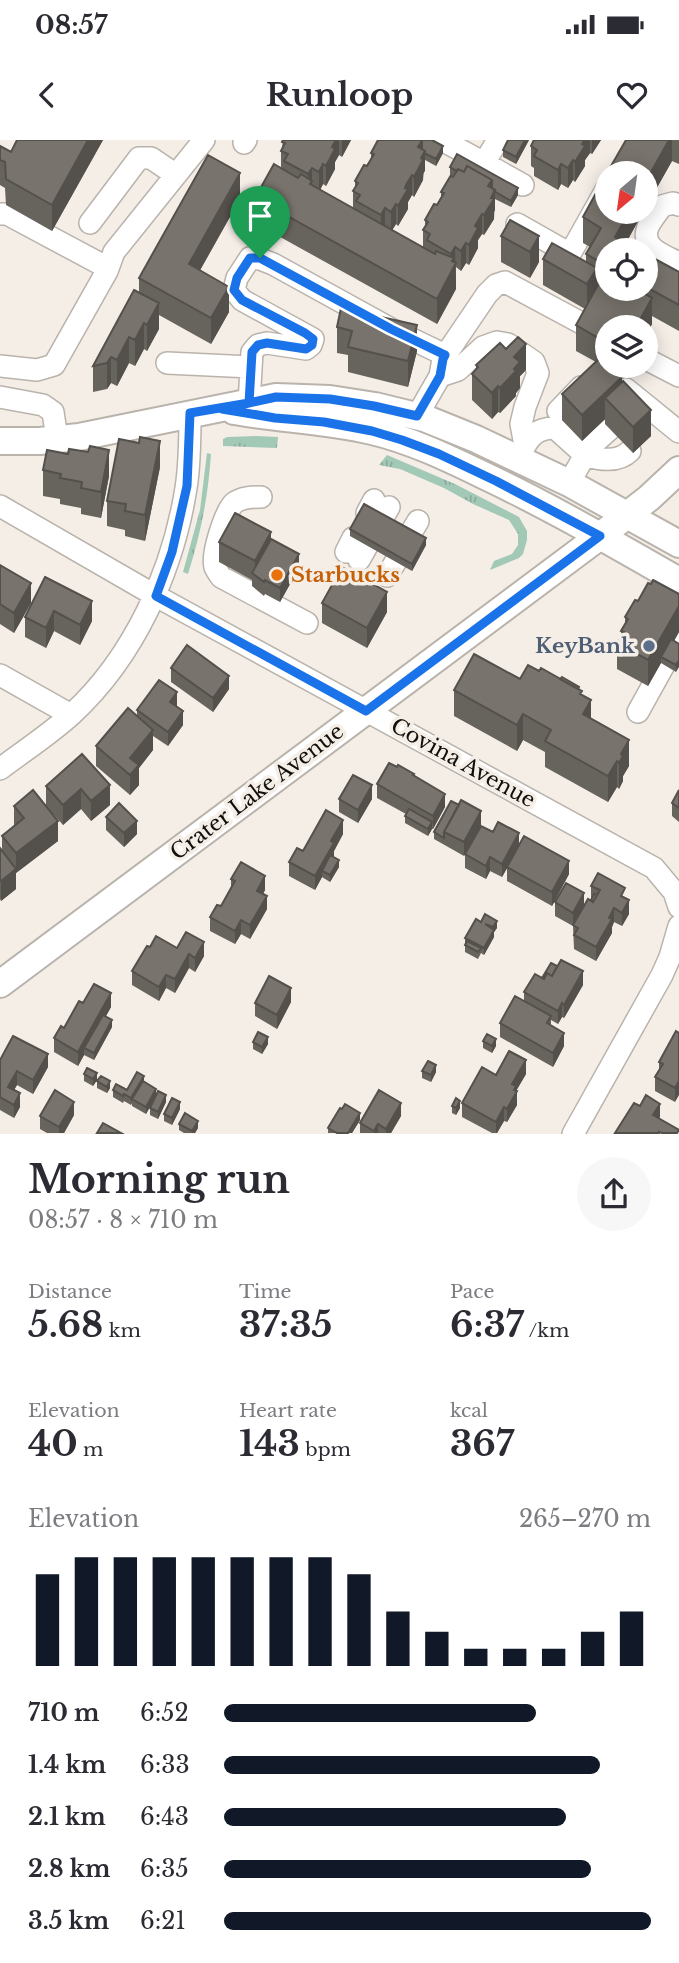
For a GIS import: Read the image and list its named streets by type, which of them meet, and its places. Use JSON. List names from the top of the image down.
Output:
{
  "streets": {
    "main road": ["Crater Lake Avenue"],
    "street": ["Covina Avenue"]
  },
  "crossings": [
    ["Covina Avenue", "Crater Lake Avenue"]
  ],
  "places": ["Starbucks", "KeyBank"],
  "north": "bottom left",
  "page": {
    "status": "08:57",
    "header": "Runloop",
    "heading": ["Morning run", "08:57 · 8 × 710 m"],
    "stats": [
      ["Distance", "5.68 km"],
      ["Time", "37:35"],
      ["Pace", "6:37 /km"],
      ["Elevation", "40 m"],
      ["Heart rate", "143 bpm"],
      ["kcal", "367"]
    ],
    "chart": ["Elevation", "265–270 m"],
    "list": [
      {
        "name": "710 m",
        "note": "6:52"
      },
      {
        "name": "1.4 km",
        "note": "6:33"
      },
      {
        "name": "2.1 km",
        "note": "6:43"
      },
      {
        "name": "2.8 km",
        "note": "6:35"
      },
      {
        "name": "3.5 km",
        "note": "6:21"
      }
    ]
  }
}
